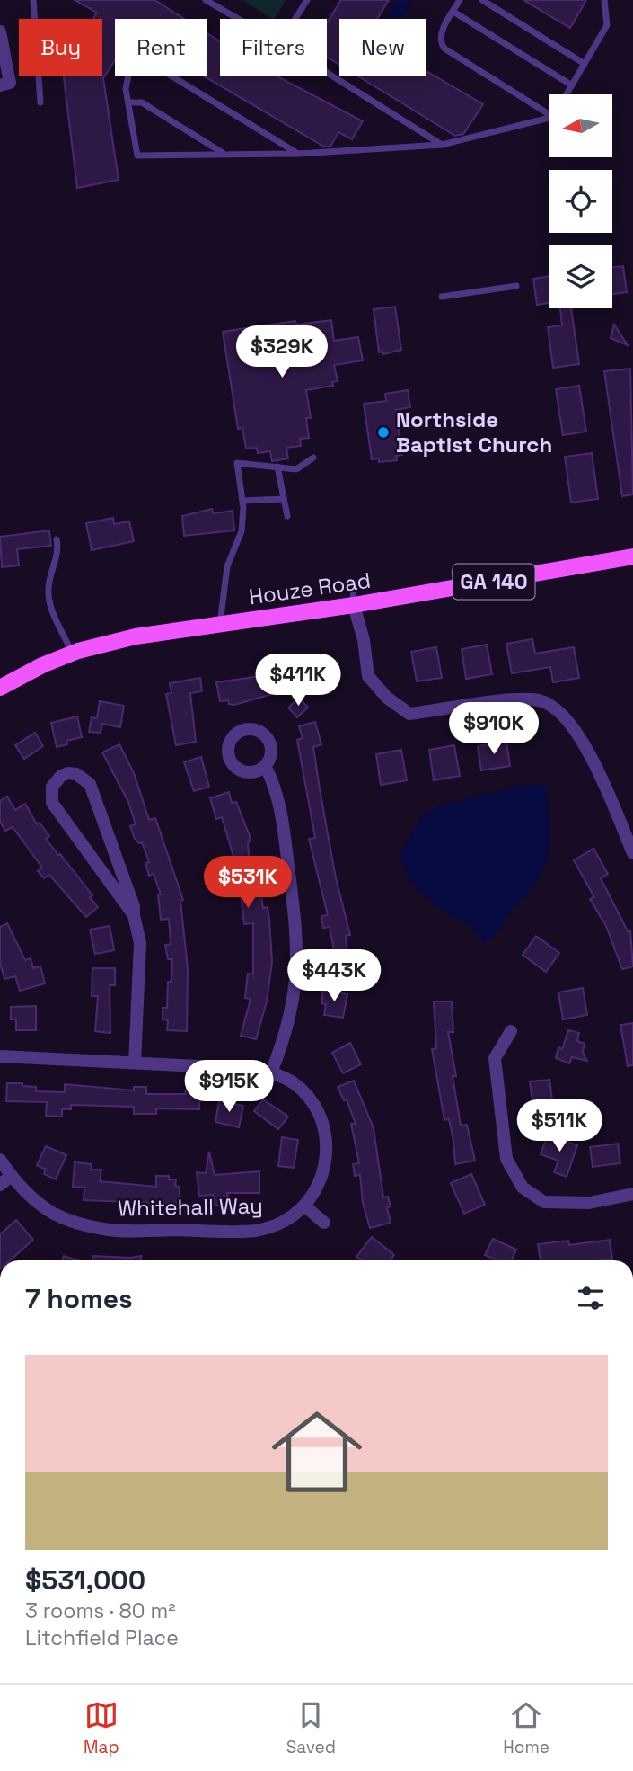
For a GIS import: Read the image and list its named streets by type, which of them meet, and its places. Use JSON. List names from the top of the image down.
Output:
{
  "streets": {
    "main road": ["GA 140", "Houze Road"],
    "street": ["Whitehall Way"]
  },
  "places": ["Northside Baptist Church"],
  "north": "left",
  "page": {
    "chip": [
      "Buy",
      "Rent",
      "Filters",
      "New"
    ],
    "price": [
      "$329K",
      "$411K",
      "$910K",
      "$531K",
      "$443K",
      "$915K",
      "$511K"
    ],
    "heading": "7 homes",
    "list": [
      {
        "name": "$531,000",
        "note": "3 rooms · 80 m² · Litchfield Place"
      }
    ],
    "tabs": ["Map", "Saved", "Home"]
  }
}
